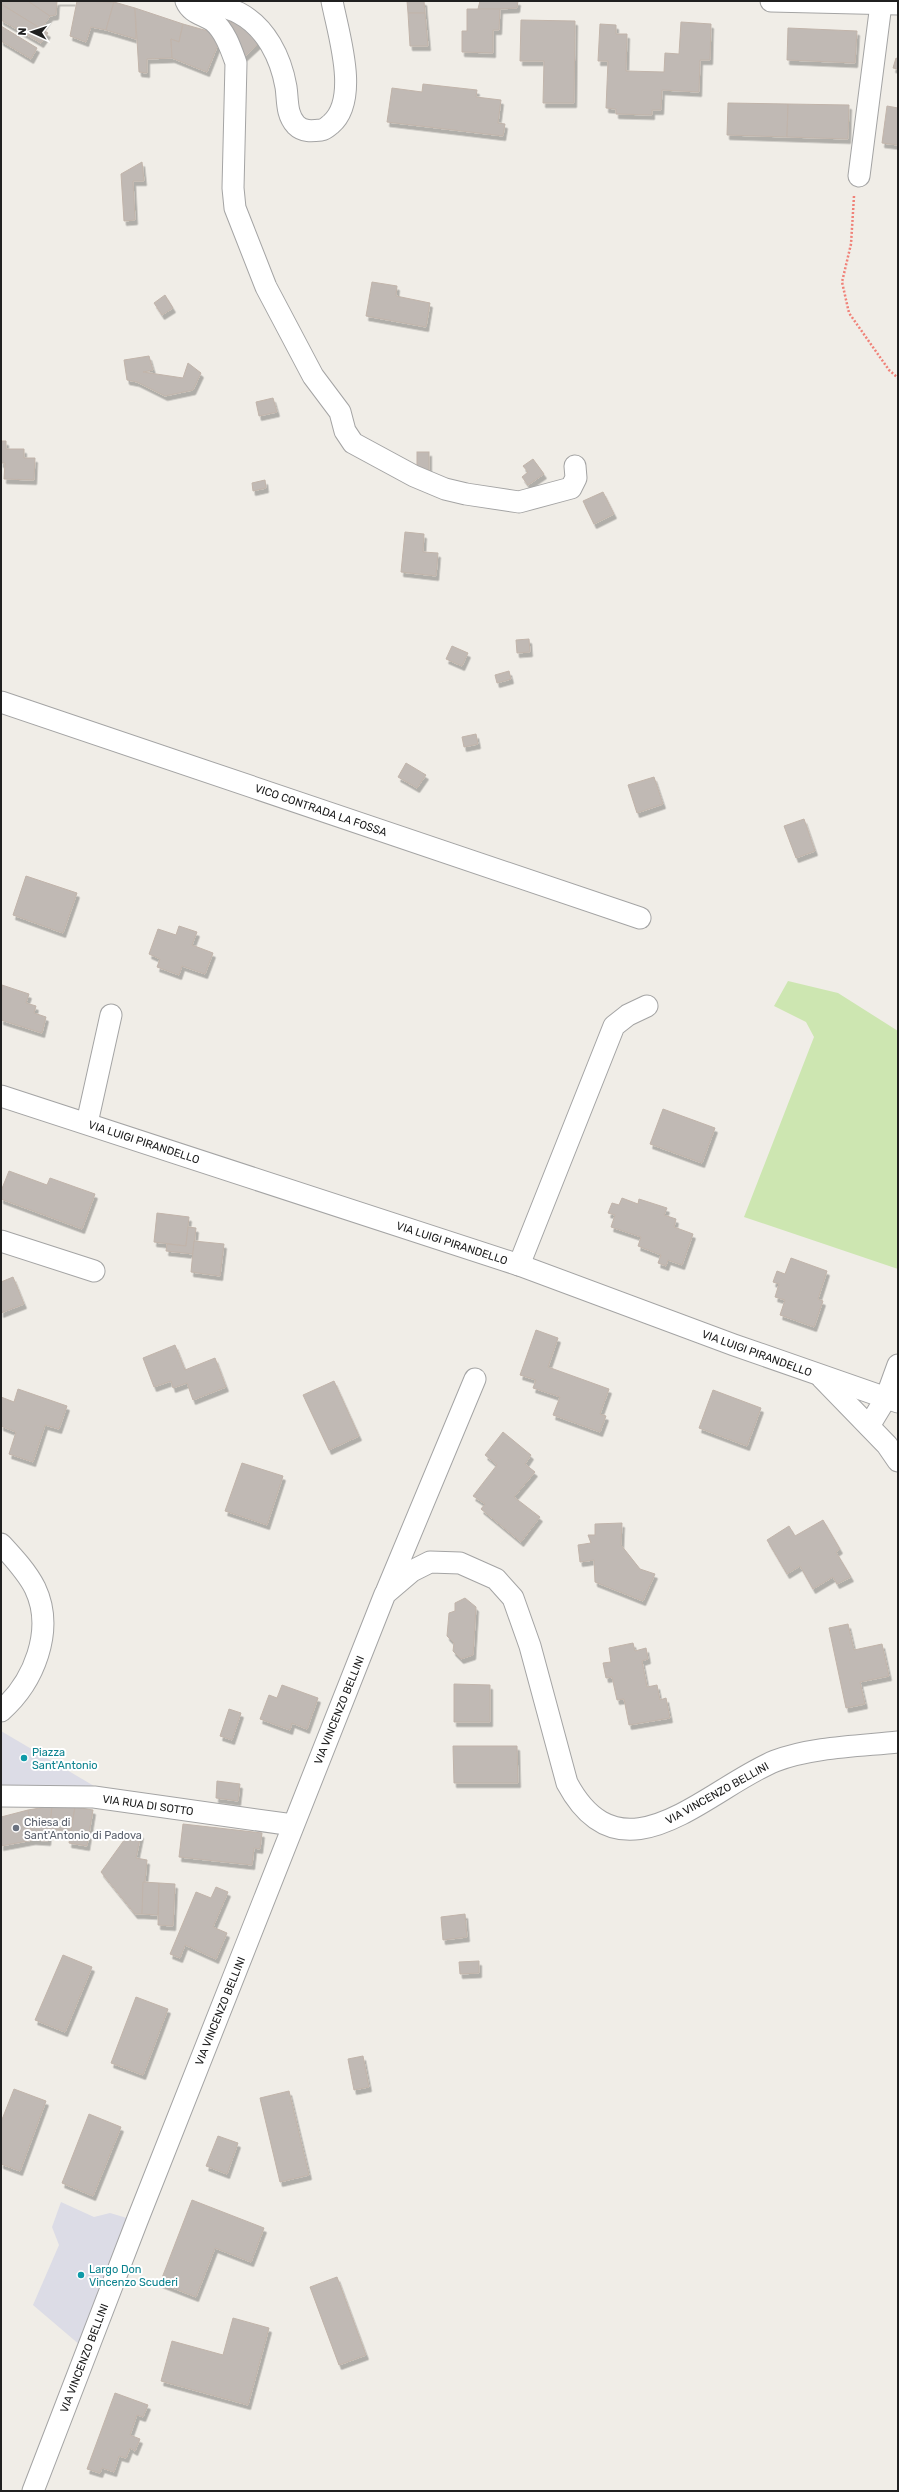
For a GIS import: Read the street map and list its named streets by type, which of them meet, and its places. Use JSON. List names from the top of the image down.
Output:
{
  "streets": {
    "street": [
      "VICO CONTRADA LA FOSSA",
      "VIA LUIGI PIRANDELLO",
      "VIA VINCENZO BELLINI",
      "VIA RUA DI SOTTO"
    ]
  },
  "crossings": [
    ["VIA VINCENZO BELLINI", "VIA RUA DI SOTTO"]
  ],
  "places": ["Piazza Sant'Antonio", "Chiesa di Sant'Antonio di Padova", "Largo Don Vincenzo Scuderi"],
  "north": "left"
}
